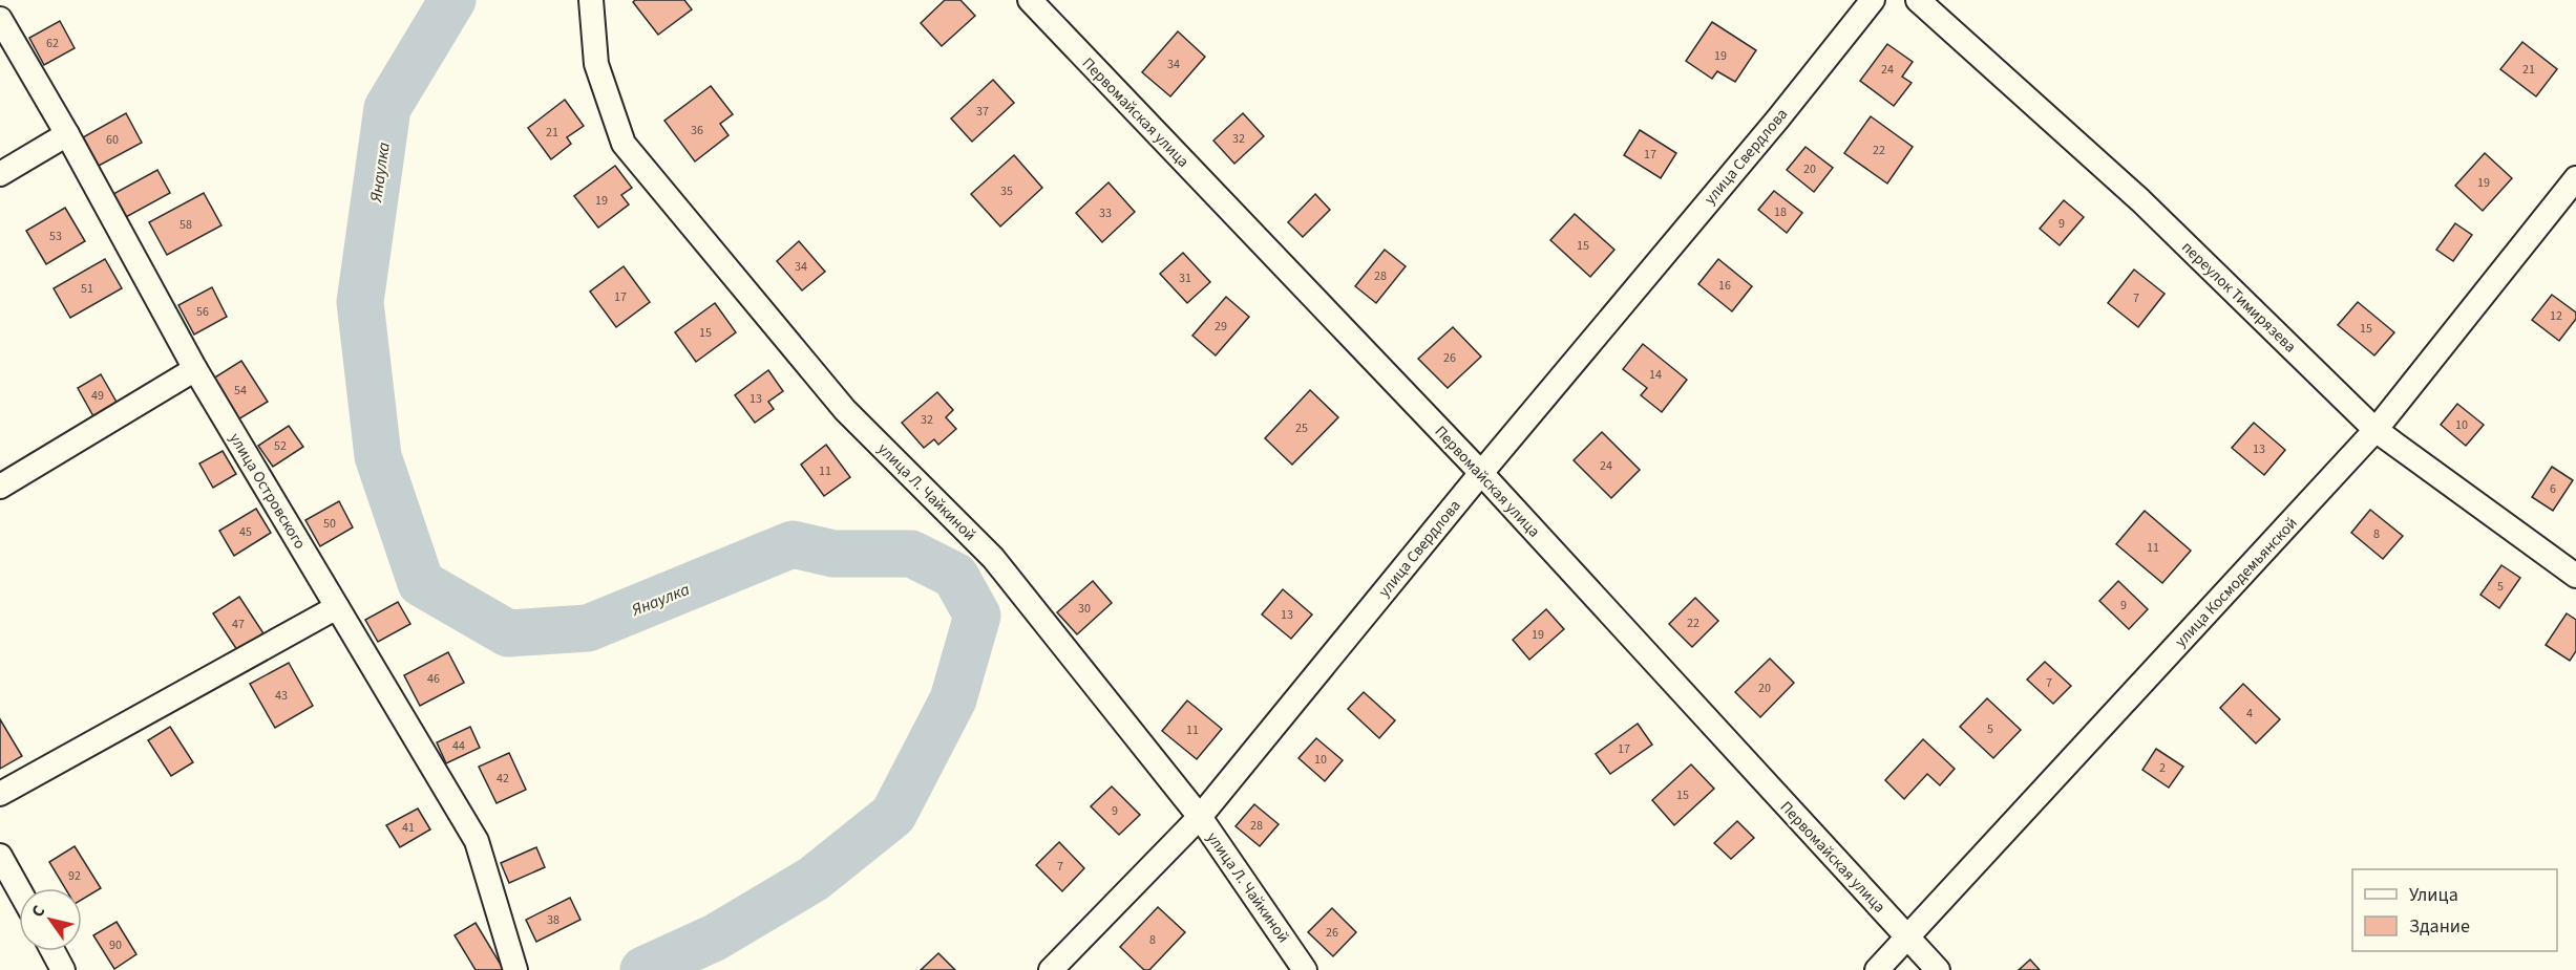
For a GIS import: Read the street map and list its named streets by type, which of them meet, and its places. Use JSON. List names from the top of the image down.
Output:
{
  "streets": {
    "street": [
      "Первомайская улица",
      "улица Свердлова",
      "переулок Тимирязева",
      "улица Островского",
      "улица Л. Чайкиной",
      "улица Космодемьянской"
    ]
  },
  "crossings": [
    ["Первомайская улица", "улица Свердлова"],
    ["Первомайская улица", "улица Космодемьянской"],
    ["улица Свердлова", "улица Л. Чайкиной"],
    ["переулок Тимирязева", "улица Космодемьянской"]
  ],
  "water": ["Янаулка"],
  "house_numbers": [
    "62",
    "19",
    "34",
    "24",
    "21",
    "37",
    "36",
    "21",
    "32",
    "60",
    "22",
    "17",
    "20",
    "19",
    "35",
    "19",
    "18",
    "33",
    "9",
    "58",
    "53",
    "15",
    "34",
    "28",
    "31",
    "16",
    "51",
    "17",
    "7",
    "56",
    "12",
    "29",
    "15",
    "15",
    "26",
    "14",
    "54",
    "49",
    "13",
    "32",
    "10",
    "25",
    "52",
    "13",
    "24",
    "11",
    "6",
    "50",
    "45",
    "8",
    "11",
    "5",
    "9",
    "30",
    "13",
    "22",
    "47",
    "19",
    "46",
    "7",
    "20",
    "43",
    "4",
    "5",
    "11",
    "44",
    "17",
    "10",
    "2",
    "42",
    "15",
    "9",
    "28",
    "41",
    "7",
    "92",
    "38",
    "26",
    "8",
    "90"
  ],
  "legend": ["Улица", "Здание"],
  "north": "top left"
}
